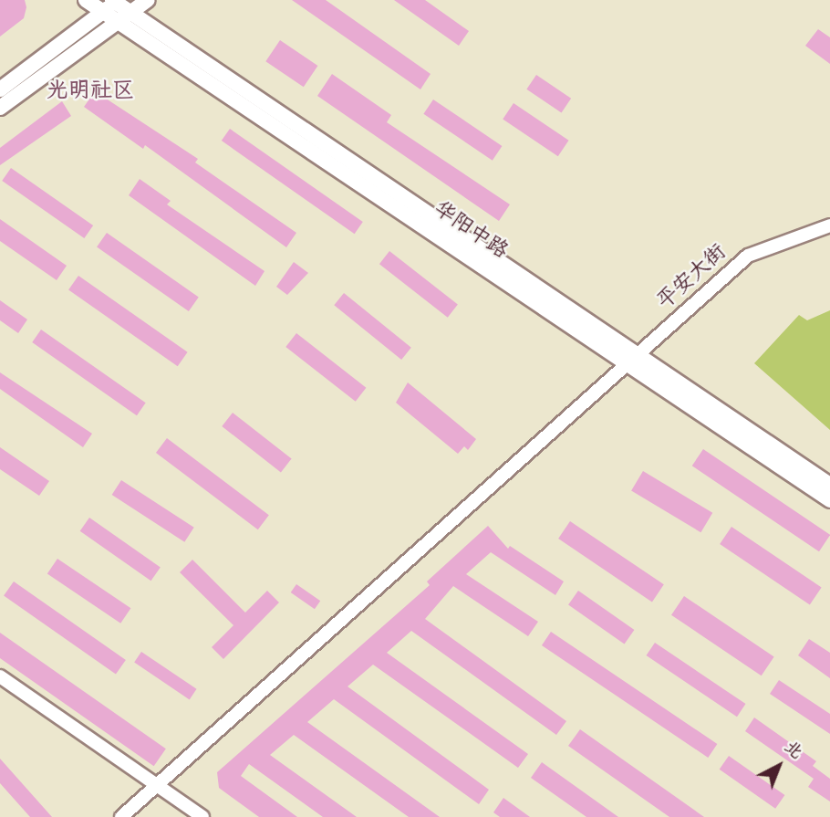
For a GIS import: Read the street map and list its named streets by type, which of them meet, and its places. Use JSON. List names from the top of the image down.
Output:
{
  "streets": {
    "main road": ["华阳中路"],
    "street": ["平安大街"]
  },
  "crossings": [
    ["华阳中路", "平安大街"]
  ],
  "districts": ["光明社区"],
  "north": "top right"
}
